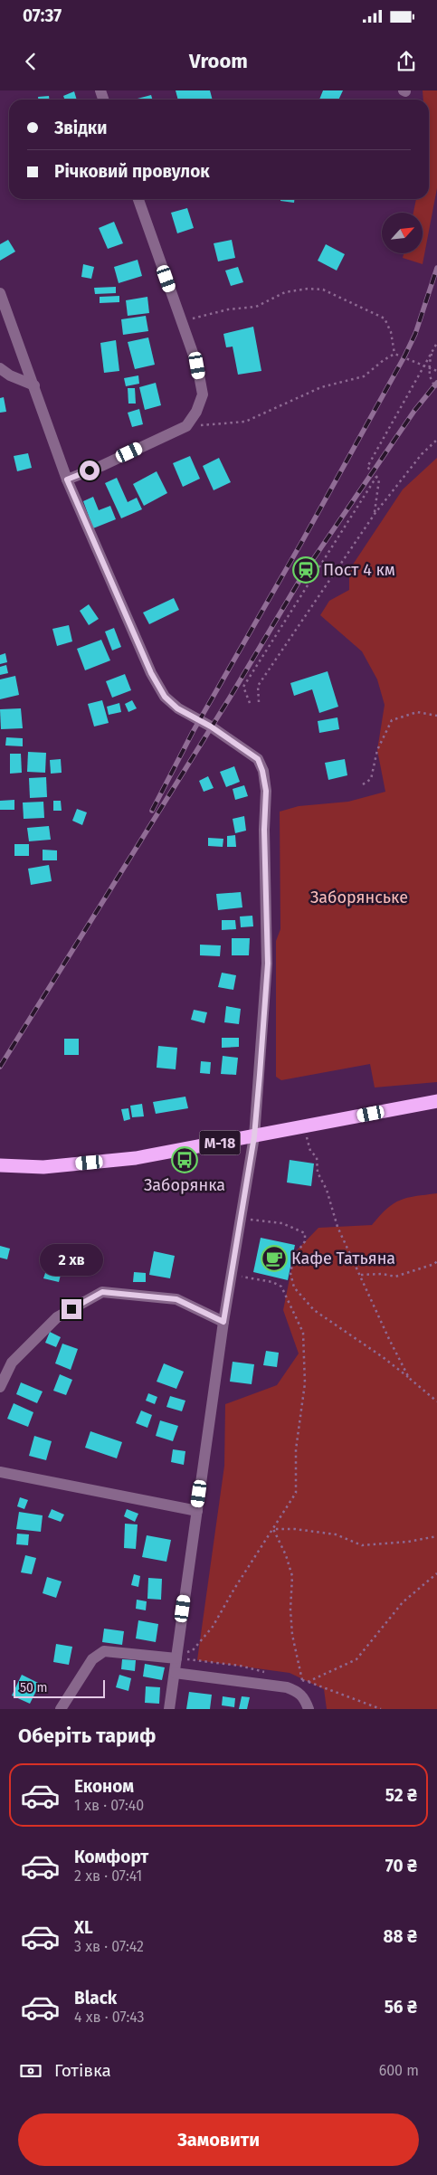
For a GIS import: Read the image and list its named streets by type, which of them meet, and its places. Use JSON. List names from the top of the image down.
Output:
{
  "streets": {
    "highway": ["М-18"]
  },
  "parks": ["Заборянське"],
  "places": {
    "station": ["Пост 4 км"],
    "bus stop": ["Заборянка"],
    "cafe": ["Кафе Татьяна"]
  },
  "scale_bar": "50 m",
  "north": "top right",
  "page": {
    "status": "07:37",
    "header": "Vroom",
    "banner": ["Звідки", "Річковий провулок"],
    "bubble": "2 хв",
    "scale": "50 m",
    "heading": "Оберіть тариф",
    "list": [
      {
        "name": "Економ",
        "note": "1 хв · 07:40",
        "value": "52 ₴"
      },
      {
        "name": "Комфорт",
        "note": "2 хв · 07:41",
        "value": "70 ₴"
      },
      {
        "name": "XL",
        "note": "3 хв · 07:42",
        "value": "88 ₴"
      },
      {
        "name": "Black",
        "note": "4 хв · 07:43",
        "value": "56 ₴"
      }
    ],
    "pay": ["Готівка", "600 m"],
    "buttons": "Замовити"
  }
}
